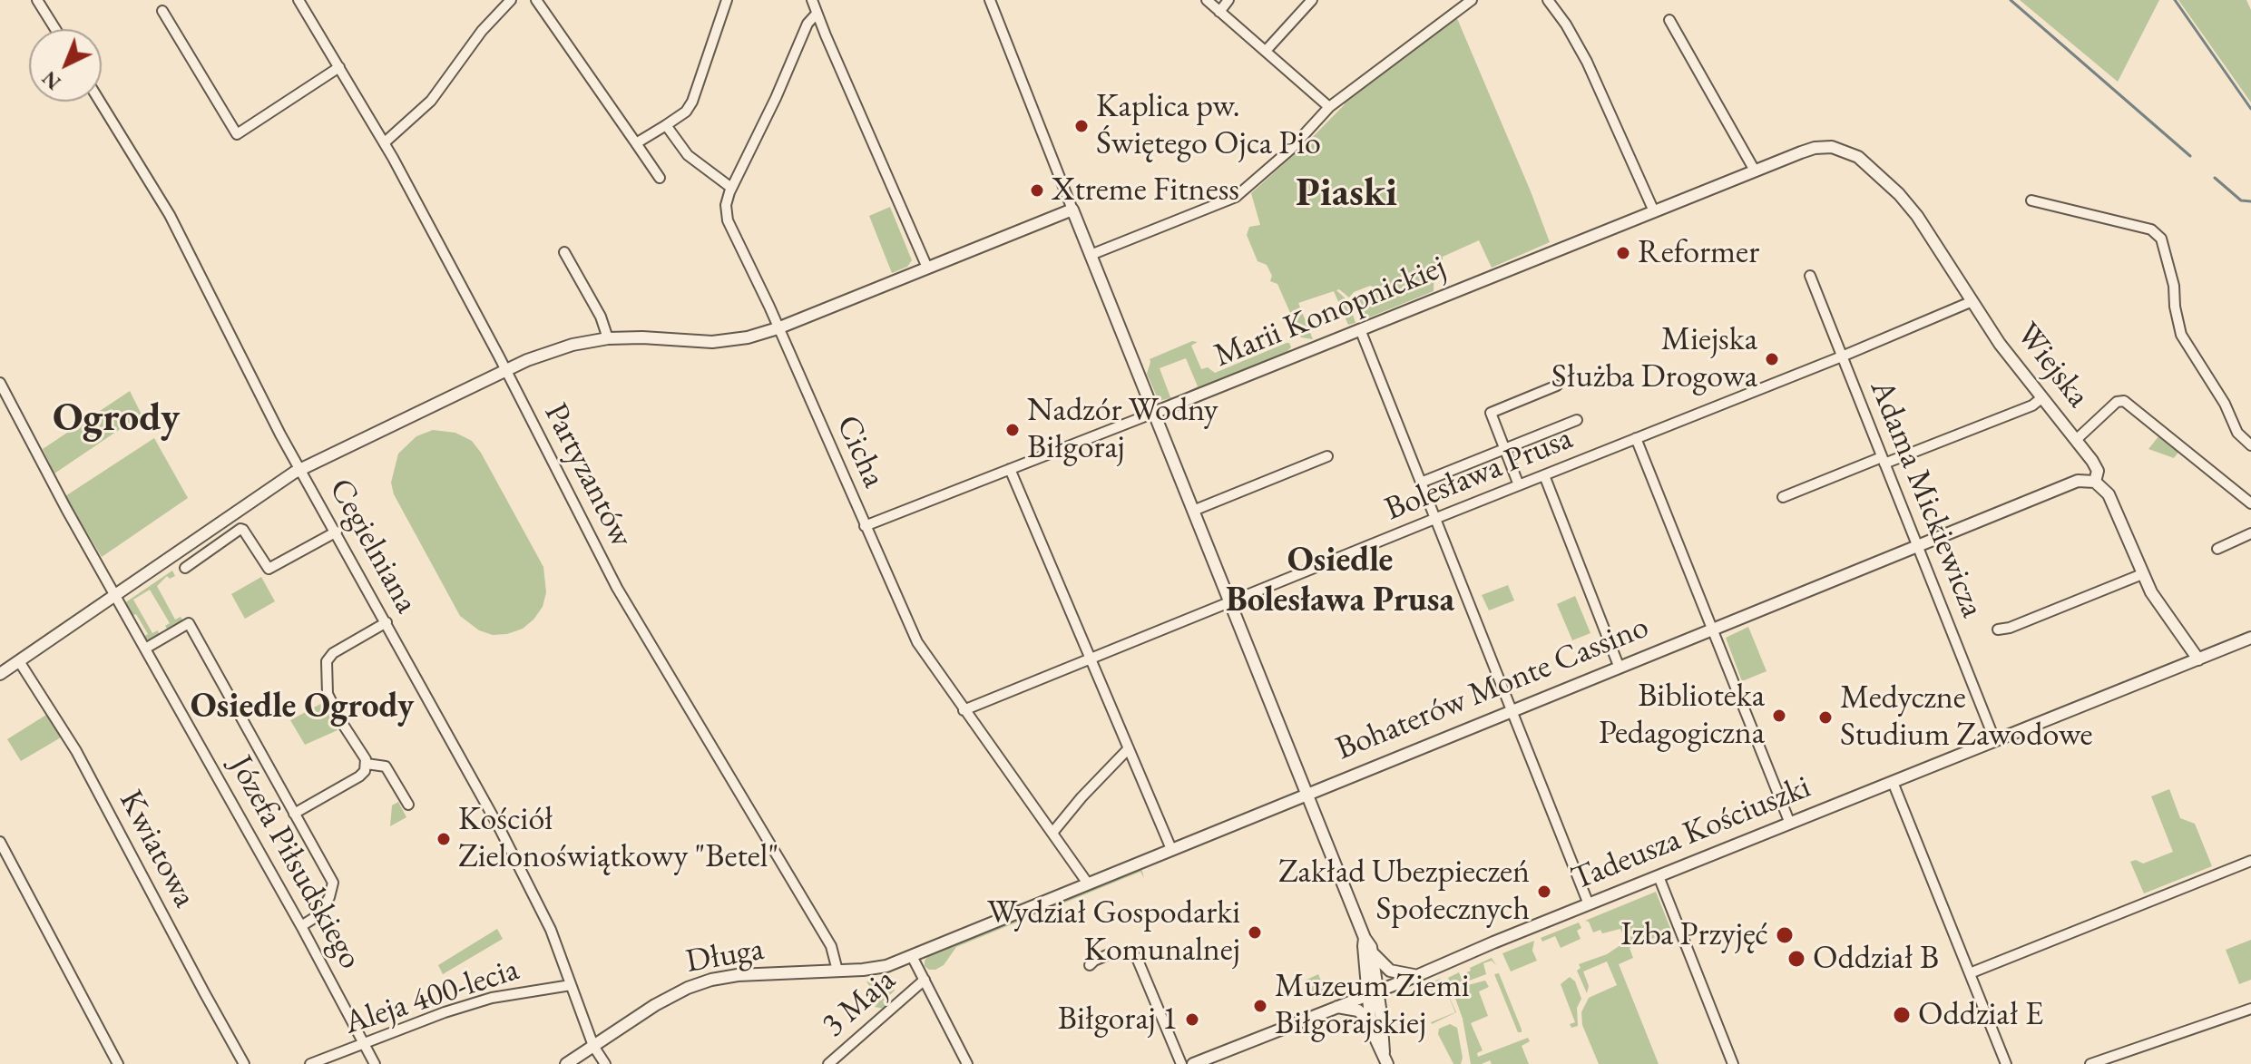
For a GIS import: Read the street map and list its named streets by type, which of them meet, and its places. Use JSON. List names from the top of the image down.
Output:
{
  "streets": {
    "street": [
      "Marii Konopnickiej",
      "Wiejska",
      "Cicha",
      "Bolesława Prusa",
      "Partyzantów",
      "Adama Mickiewicza",
      "Cegielniana",
      "Bohaterów Monte Cassino",
      "Tadeusza Kościuszki",
      "Kwiatowa",
      "Józefa Piłsudskiego",
      "Długa",
      "Aleja 400-lecia",
      "3 Maja"
    ]
  },
  "crossings": [
    ["Marii Konopnickiej", "Wiejska"],
    ["Marii Konopnickiej", "Cicha"],
    ["Wiejska", "Bolesława Prusa"],
    ["Wiejska", "Bohaterów Monte Cassino"],
    ["Wiejska", "Tadeusza Kościuszki"],
    ["Cicha", "Bolesława Prusa"],
    ["Cicha", "Bohaterów Monte Cassino"],
    ["Bolesława Prusa", "Adama Mickiewicza"],
    ["Partyzantów", "Długa"],
    ["Adama Mickiewicza", "Bohaterów Monte Cassino"],
    ["Adama Mickiewicza", "Tadeusza Kościuszki"],
    ["Cegielniana", "Długa"],
    ["Cegielniana", "Aleja 400-lecia"],
    ["Bohaterów Monte Cassino", "Długa"],
    ["Józefa Piłsudskiego", "Aleja 400-lecia"]
  ],
  "districts": [
    "Piaski",
    "Ogrody",
    "Osiedle Bolesława Prusa",
    "Osiedle Ogrody"
  ],
  "places": [
    "Kaplica pw. Świętego Ojca Pio",
    "Xtreme Fitness",
    "Reformer",
    "Miejska Służba Drogowa",
    "Nadzór Wodny Biłgoraj",
    "Biblioteka Pedagogiczna",
    "Medyczne Studium Zawodowe",
    "Kościół Zielonoświątkowy \"Betel\"",
    "Zakład Ubezpieczeń Społecznych",
    "Wydział Gospodarki Komunalnej",
    "Izba Przyjęć",
    "Oddział B",
    "Muzeum Ziemi Biłgorajskiej",
    "Oddział E",
    "Biłgoraj 1"
  ],
  "north": "bottom left"
}
